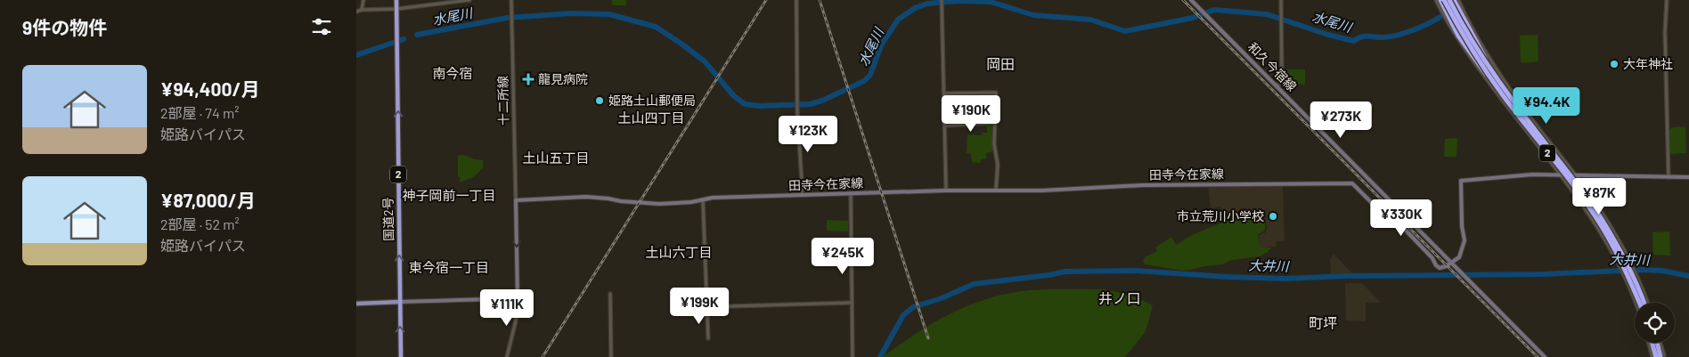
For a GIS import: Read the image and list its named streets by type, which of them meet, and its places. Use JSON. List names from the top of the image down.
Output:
{
  "streets": {
    "highway": ["2", "国道2号"],
    "main road": ["和久今宿線", "田寺今在家線"],
    "street": ["十二所線"]
  },
  "crossings": [
    ["和久今宿線", "田寺今在家線"],
    ["十二所線", "田寺今在家線"]
  ],
  "one_way": ["国道2号"],
  "districts": [
    "岡田",
    "南今宿",
    "土山四丁目",
    "土山五丁目",
    "神子岡前一丁目",
    "土山六丁目",
    "東今宿一丁目",
    "井ノ口",
    "町坪"
  ],
  "water": ["水尾川", "大井川"],
  "places": {
    "other": ["大年神社", "姫路土山郵便局", "市立荒川小学校"],
    "health": ["龍見病院"]
  },
  "page": {
    "heading": "9件の物件",
    "list": [
      {
        "name": "¥94,400/月",
        "note": "2部屋 · 74 m² · 姫路バイパス"
      },
      {
        "name": "¥87,000/月",
        "note": "2部屋 · 52 m² · 姫路バイパス"
      }
    ],
    "price": [
      "¥94.4K",
      "¥190K",
      "¥273K",
      "¥123K",
      "¥87K",
      "¥330K",
      "¥245K",
      "¥199K",
      "¥111K"
    ]
  }
}
